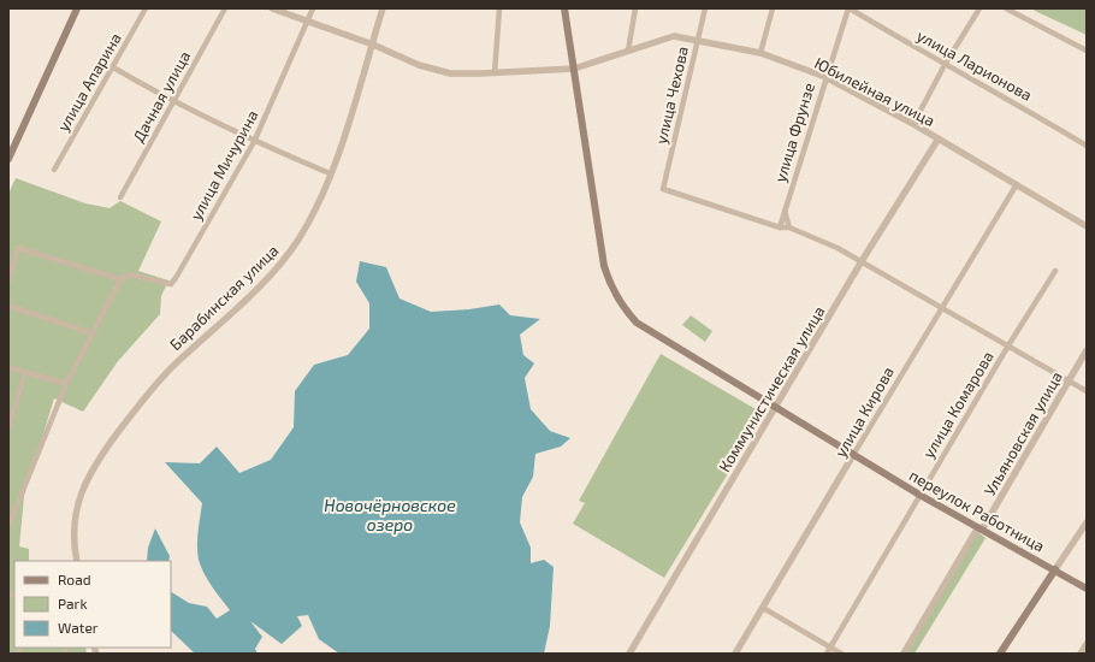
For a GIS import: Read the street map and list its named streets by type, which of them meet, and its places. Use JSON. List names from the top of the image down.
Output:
{
  "streets": {
    "main road": ["переулок Работница"],
    "street": [
      "улица Ларионова",
      "улица Апарина",
      "Юбилейная улица",
      "улица Чехова",
      "Дачная улица",
      "улица Фрунзе",
      "улица Мичурина",
      "Барабинская улица",
      "Коммунистическая улица",
      "улица Комарова",
      "улица Кирова",
      "Ульяновская улица"
    ]
  },
  "crossings": [
    ["улица Ларионова", "улица Фрунзе"],
    ["Юбилейная улица", "улица Чехова"],
    ["Юбилейная улица", "улица Фрунзе"],
    ["Юбилейная улица", "улица Мичурина"],
    ["Юбилейная улица", "Барабинская улица"],
    ["Юбилейная улица", "Коммунистическая улица"],
    ["Юбилейная улица", "улица Кирова"],
    ["Юбилейная улица", "переулок Работница"],
    ["улица Чехова", "улица Фрунзе"],
    ["Коммунистическая улица", "переулок Работница"],
    ["улица Комарова", "переулок Работница"],
    ["улица Кирова", "переулок Работница"],
    ["Ульяновская улица", "переулок Работница"]
  ],
  "water": ["Новочёрновское озеро"],
  "legend": ["Road", "Park", "Water"]
}
